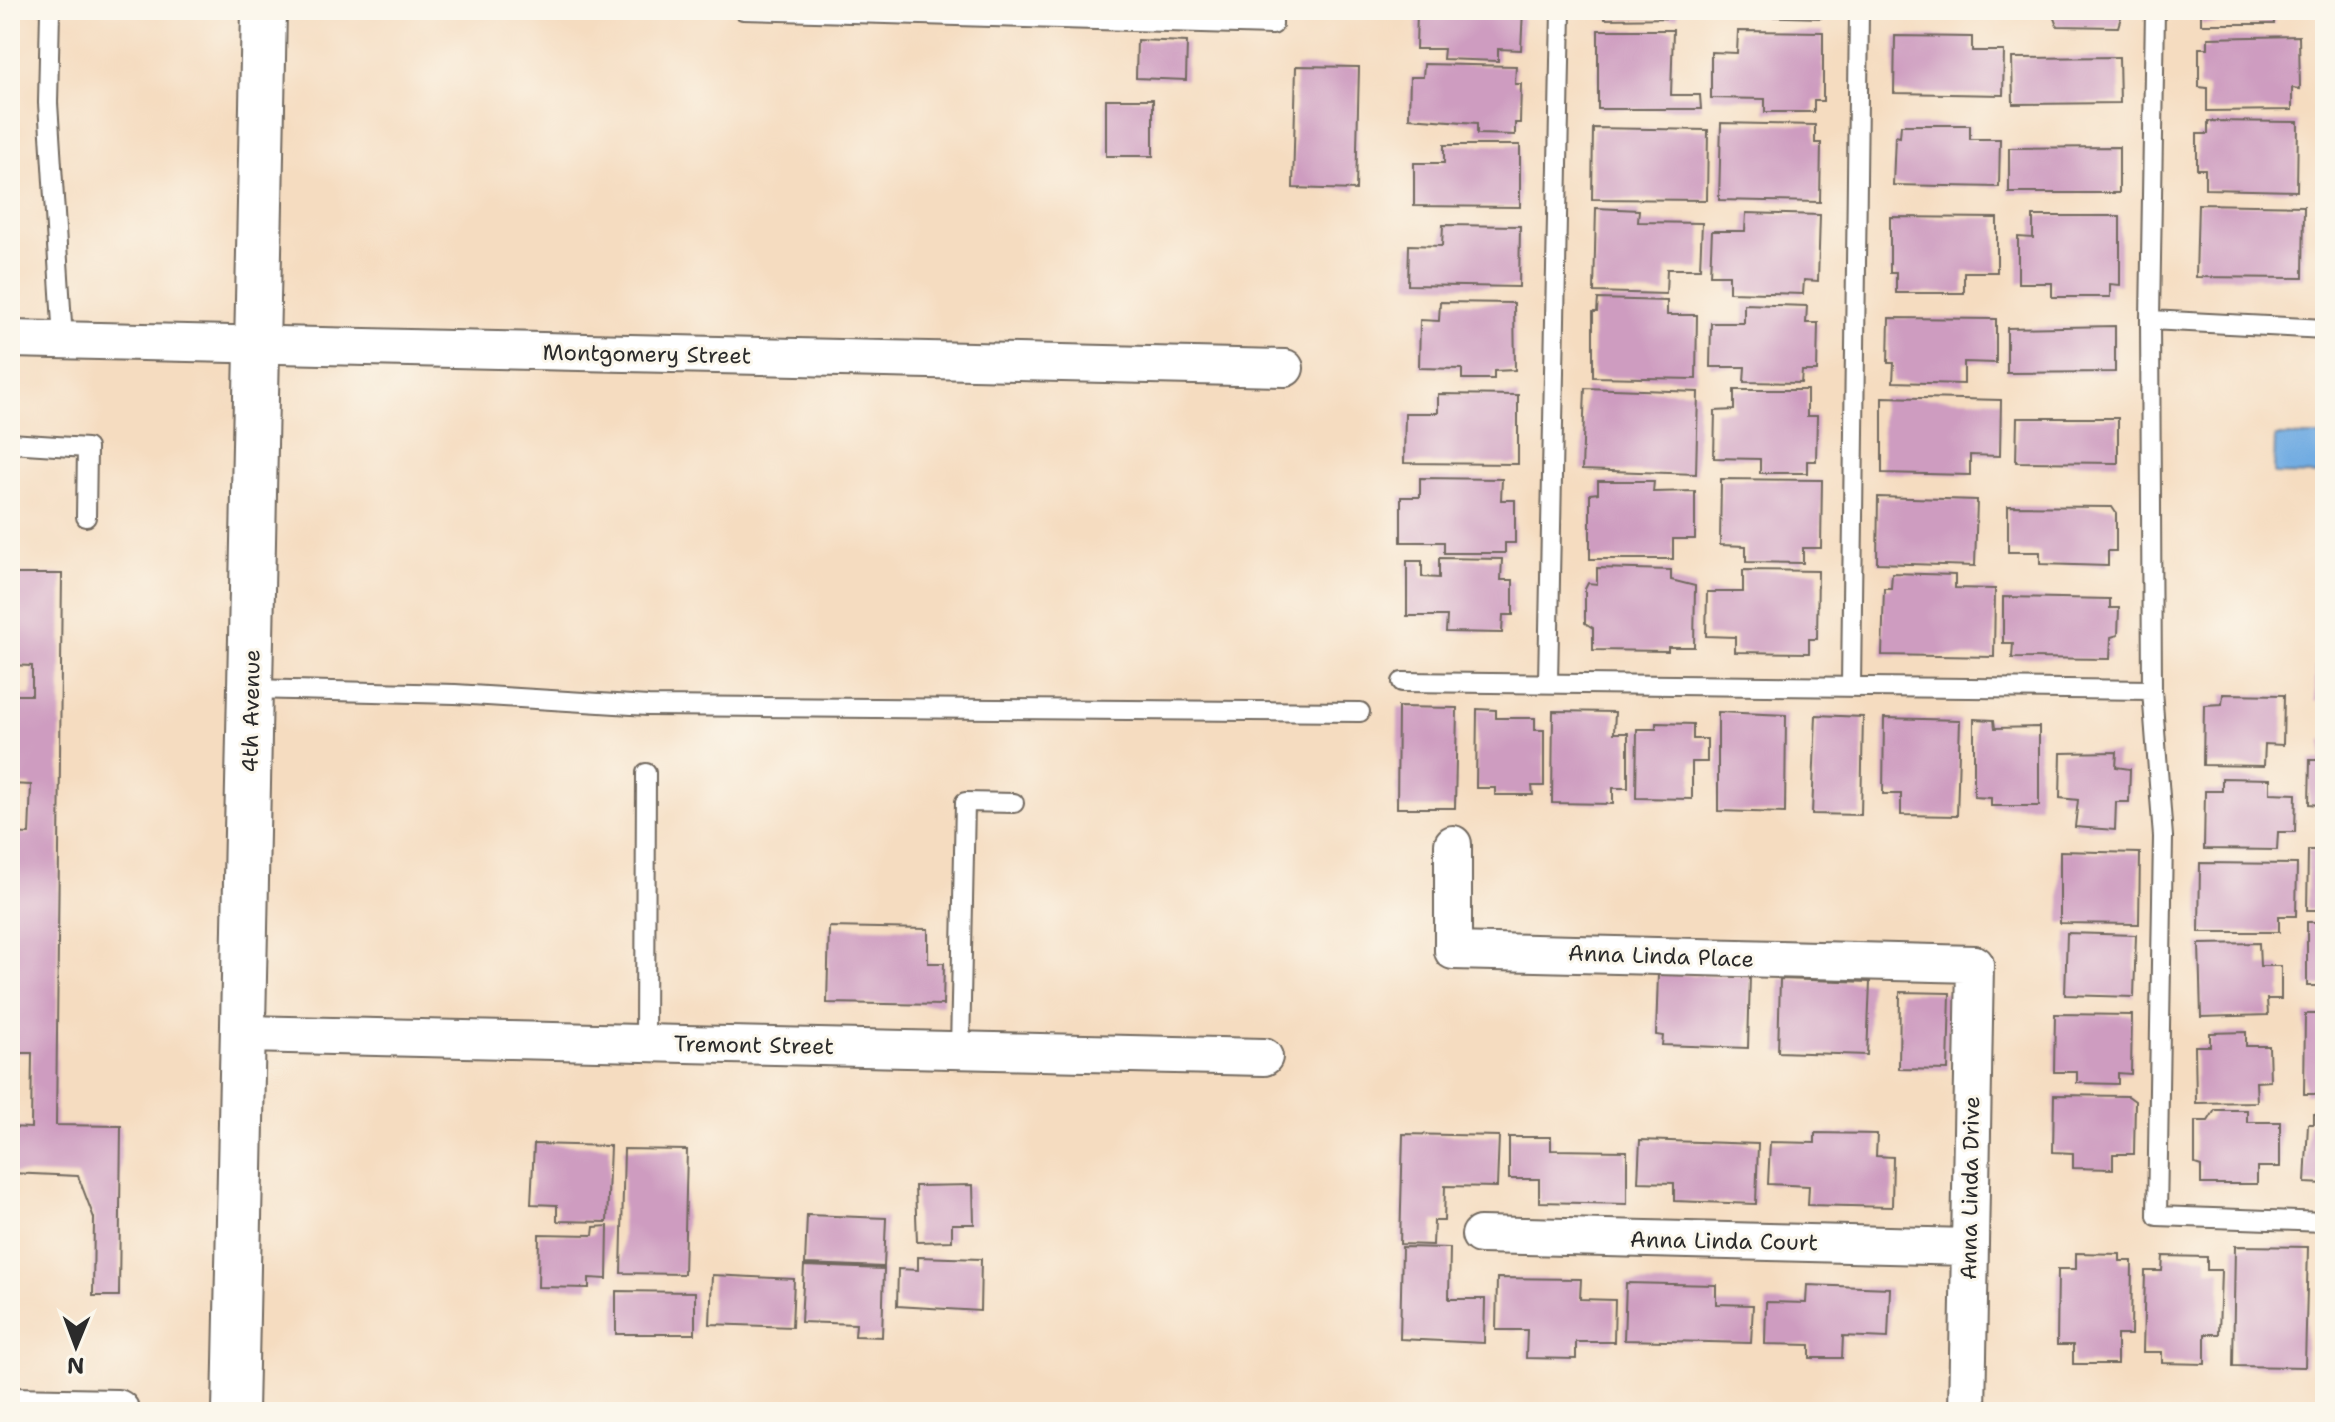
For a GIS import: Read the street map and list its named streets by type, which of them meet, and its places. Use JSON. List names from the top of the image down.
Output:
{
  "streets": {
    "main road": ["4th Avenue"],
    "street": [
      "Montgomery Street",
      "Anna Linda Place",
      "Tremont Street",
      "Anna Linda Drive",
      "Anna Linda Court"
    ]
  },
  "crossings": [
    ["Montgomery Street", "4th Avenue"],
    ["4th Avenue", "Tremont Street"],
    ["Anna Linda Place", "Anna Linda Drive"],
    ["Anna Linda Drive", "Anna Linda Court"]
  ],
  "north": "bottom"
}
